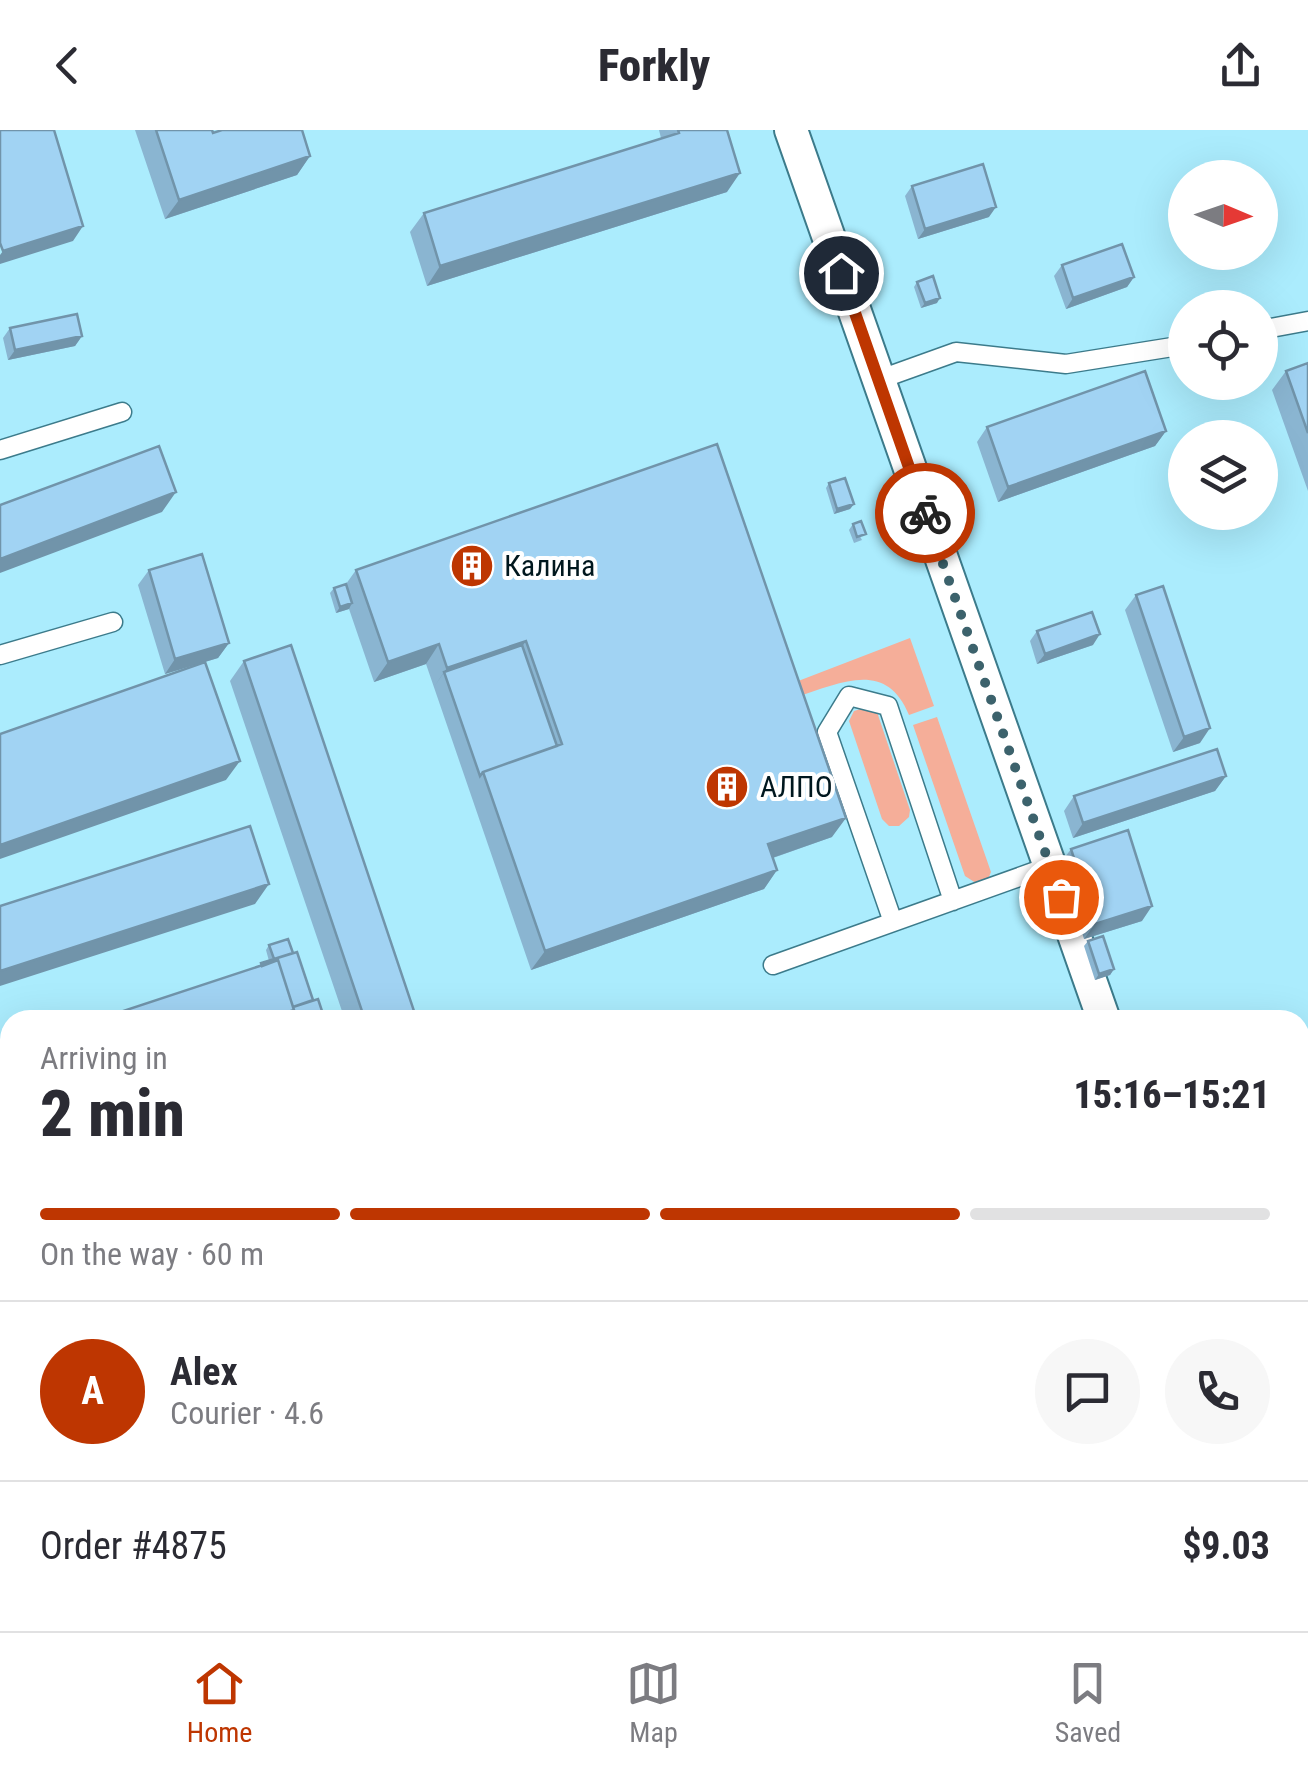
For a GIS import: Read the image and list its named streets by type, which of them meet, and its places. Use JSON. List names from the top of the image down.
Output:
{
  "places": {
    "building": ["Калина", "АЛПО"]
  },
  "north": "right",
  "page": {
    "header": "Forkly",
    "heading": ["2 min", "Arriving in", "15:16–15:21"],
    "panel": [
      "Alex",
      "Courier · 4.6",
      "Order #4875",
      "$9.03"
    ],
    "bar": "On the way · 60 m",
    "round": "A",
    "tabs": ["Home", "Map", "Saved"]
  }
}
